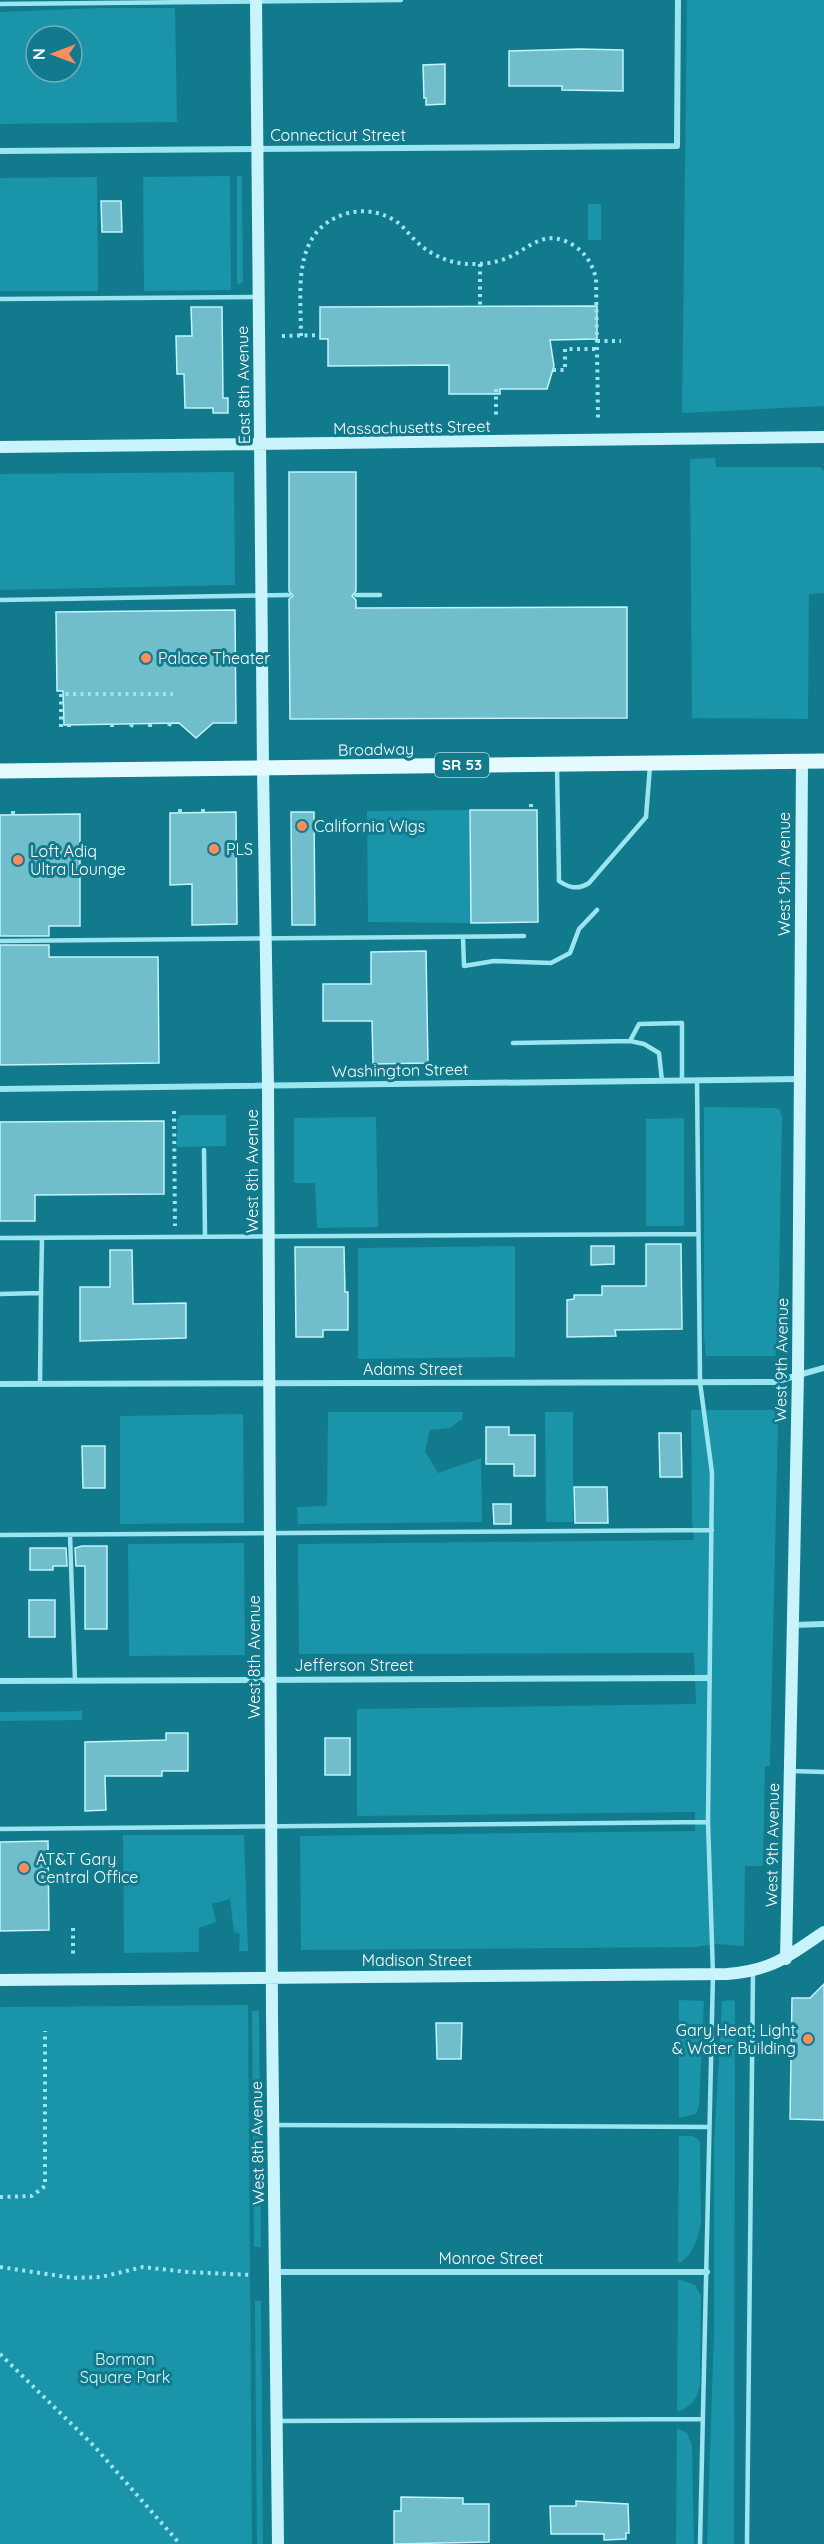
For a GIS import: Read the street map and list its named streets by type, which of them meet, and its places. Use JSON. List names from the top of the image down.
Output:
{
  "streets": {
    "main road": ["Broadway", "SR 53"],
    "street": [
      "Connecticut Street",
      "East 8th Avenue",
      "Massachusetts Street",
      "West 9th Avenue",
      "Washington Street",
      "West 8th Avenue",
      "Adams Street",
      "Jefferson Street",
      "Madison Street",
      "Monroe Street"
    ]
  },
  "crossings": [
    ["Connecticut Street", "East 8th Avenue"],
    ["East 8th Avenue", "Massachusetts Street"],
    ["East 8th Avenue", "Broadway"],
    ["East 8th Avenue", "West 8th Avenue"],
    ["Broadway", "West 9th Avenue"],
    ["Broadway", "West 8th Avenue"],
    ["West 9th Avenue", "Washington Street"],
    ["West 9th Avenue", "Adams Street"],
    ["West 9th Avenue", "Madison Street"],
    ["Washington Street", "West 8th Avenue"],
    ["West 8th Avenue", "Adams Street"],
    ["West 8th Avenue", "Jefferson Street"],
    ["West 8th Avenue", "Madison Street"],
    ["West 8th Avenue", "Monroe Street"]
  ],
  "parks": ["Borman Square Park"],
  "places": [
    "Palace Theater",
    "California Wigs",
    "PLS",
    "Loft Adiq Ultra Lounge",
    "AT&T Gary Central Office",
    "Gary Heat, Light & Water Building"
  ],
  "north": "left"
}
